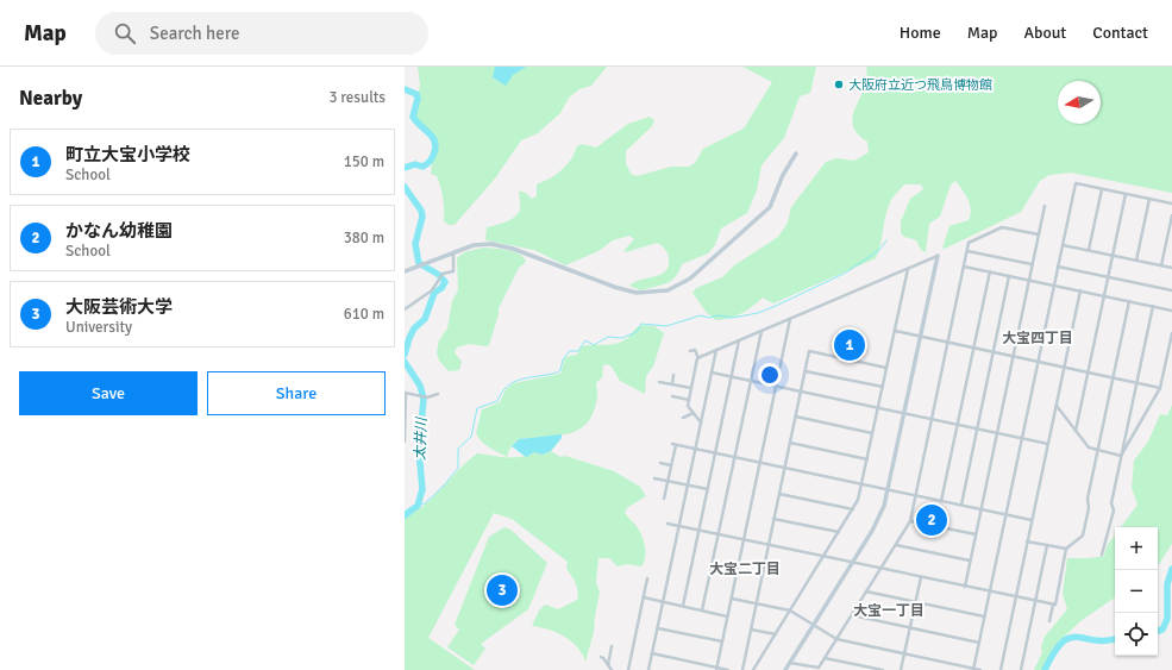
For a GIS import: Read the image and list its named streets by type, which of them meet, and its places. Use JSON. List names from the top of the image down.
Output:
{
  "districts": ["大宝四丁目", "大宝二丁目", "大宝一丁目"],
  "water": ["太井川"],
  "places": ["大阪府立近つ飛鳥博物館"],
  "north": "left",
  "page": {
    "header": "Map",
    "search": "Search here",
    "nav": [
      "Home",
      "Map",
      "About",
      "Contact"
    ],
    "heading": ["Nearby", "3 results"],
    "list": [
      {
        "mark": "1",
        "name": "町立大宝小学校",
        "note": "School",
        "value": "150 m"
      },
      {
        "mark": "2",
        "name": "かなん幼稚園",
        "note": "School",
        "value": "380 m"
      },
      {
        "mark": "3",
        "name": "大阪芸術大学",
        "note": "University",
        "value": "610 m"
      }
    ],
    "pins": ["1", "2", "3"],
    "buttons": ["Save", "Share"],
    "map_buttons": ["+", "−"]
  }
}
